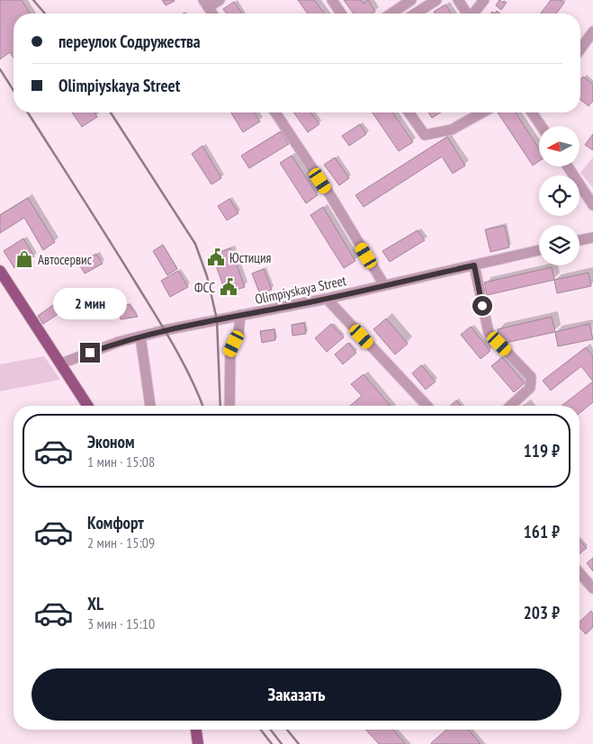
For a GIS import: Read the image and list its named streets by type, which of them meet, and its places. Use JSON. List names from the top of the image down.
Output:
{
  "streets": {
    "street": ["Olimpiyskaya Street"]
  },
  "places": {
    "public building": ["Юстиция", "ФСС"],
    "shop": ["Автосервис"]
  },
  "north": "left",
  "page": {
    "banner": ["переулок Содружества", "Olimpiyskaya Street"],
    "bubble": "2 мин",
    "list": [
      {
        "name": "Эконом",
        "note": "1 мин · 15:08",
        "value": "119 ₽"
      },
      {
        "name": "Комфорт",
        "note": "2 мин · 15:09",
        "value": "161 ₽"
      },
      {
        "name": "XL",
        "note": "3 мин · 15:10",
        "value": "203 ₽"
      }
    ],
    "buttons": "Заказать"
  }
}
